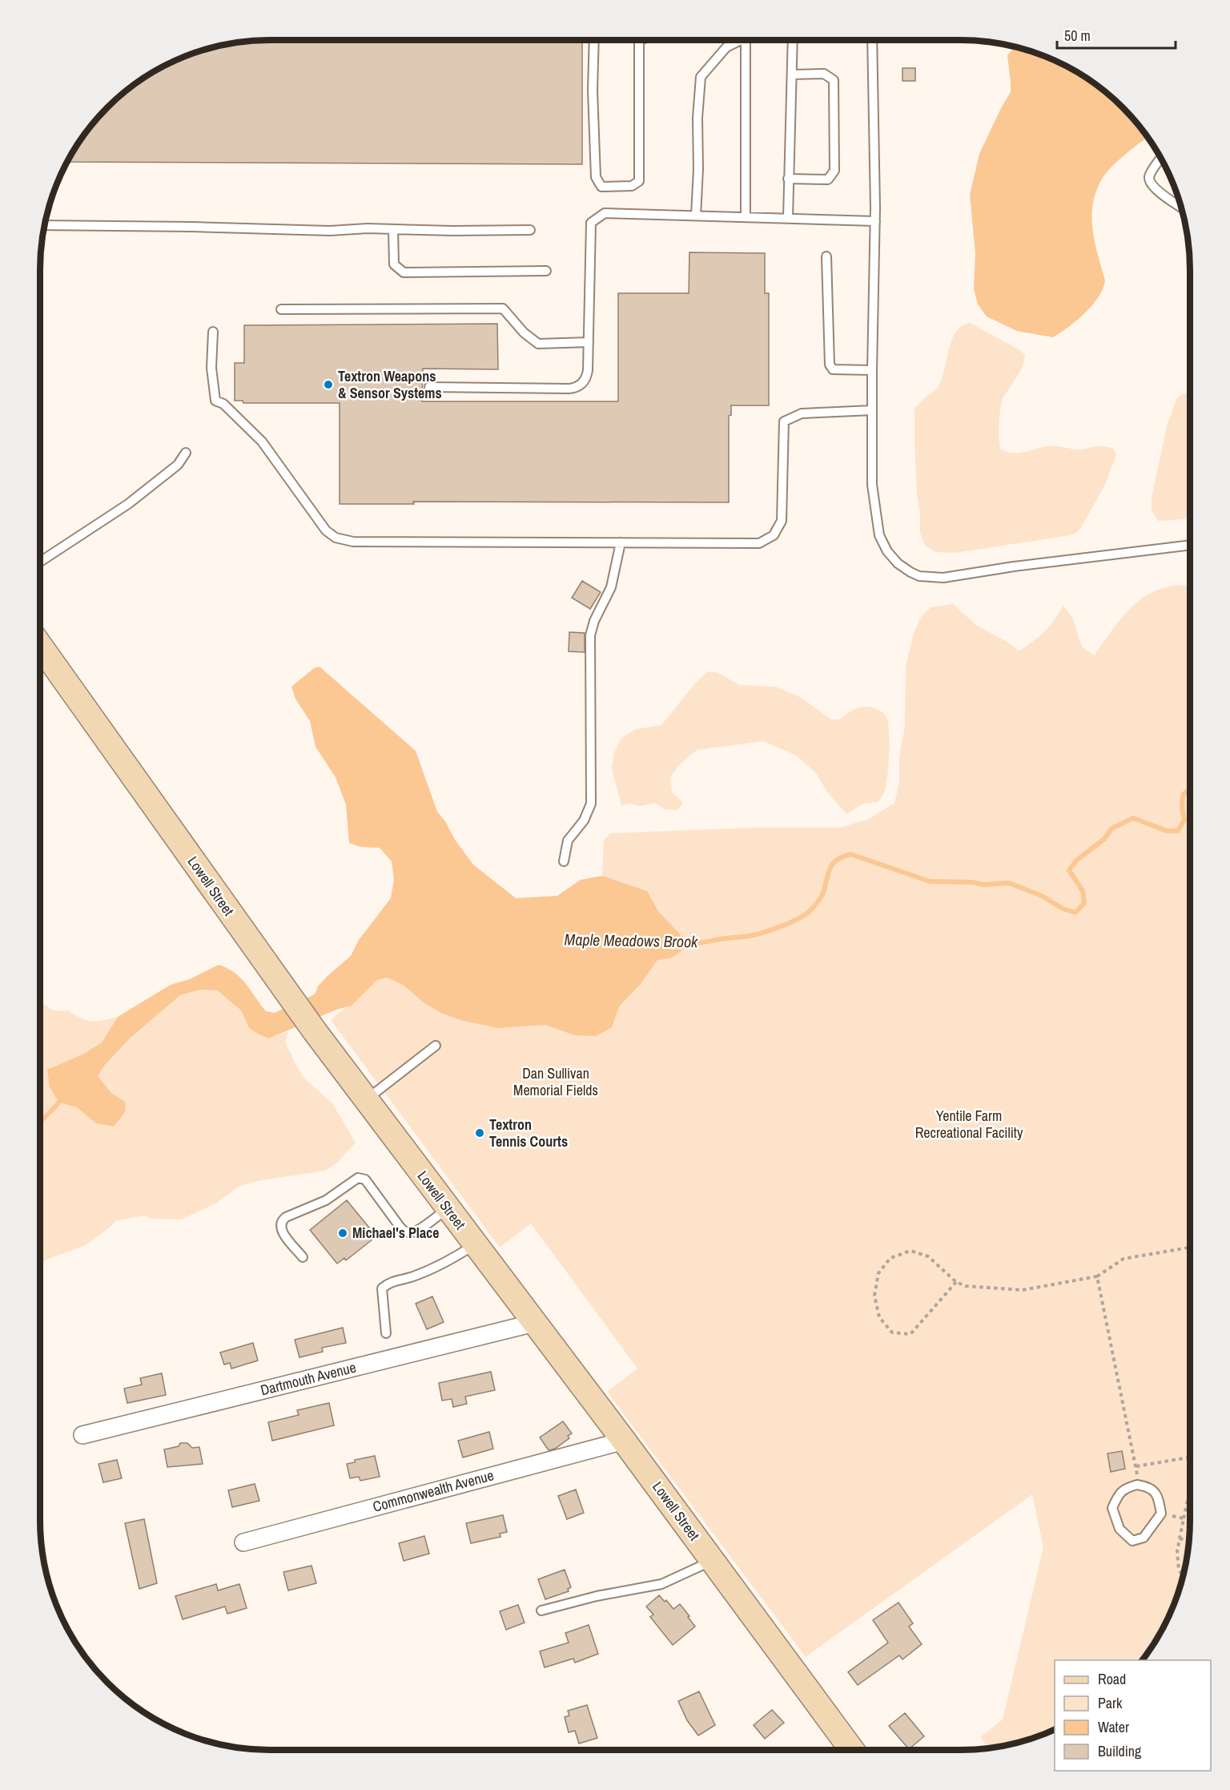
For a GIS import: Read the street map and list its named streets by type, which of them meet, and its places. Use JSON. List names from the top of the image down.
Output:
{
  "streets": {
    "main road": ["Lowell Street"],
    "street": ["Dartmouth Avenue", "Commonwealth Avenue"]
  },
  "crossings": [
    ["Lowell Street", "Dartmouth Avenue"],
    ["Lowell Street", "Commonwealth Avenue"]
  ],
  "water": ["Maple Meadows Brook"],
  "parks": ["Dan Sullivan Memorial Fields", "Yentile Farm Recreational Facility"],
  "places": ["Textron Weapons & Sensor Systems", "Textron Tennis Courts", "Michael's Place"],
  "legend": [
    "Road",
    "Park",
    "Water",
    "Building"
  ],
  "scale_bar": "50 m"
}
